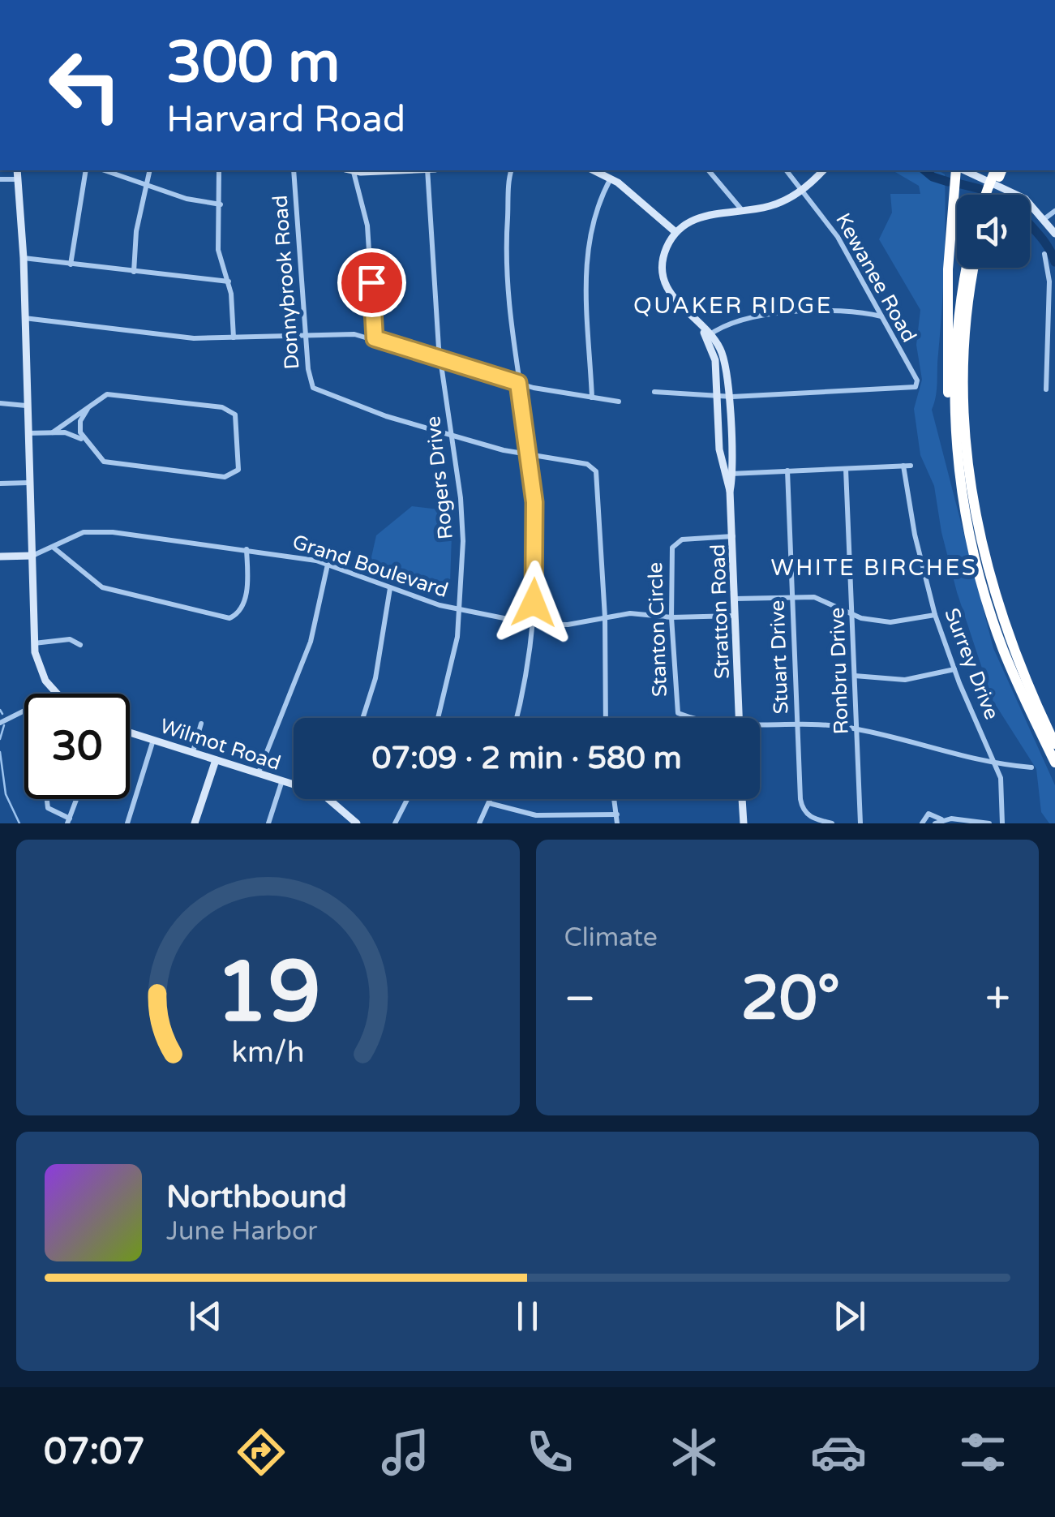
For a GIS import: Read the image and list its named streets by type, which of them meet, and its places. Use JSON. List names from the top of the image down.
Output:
{
  "streets": {
    "street": [
      "Kewanee Road",
      "Donnybrook Road",
      "Rogers Drive",
      "Grand Boulevard",
      "Stratton Road",
      "Stanton Circle",
      "Stuart Drive",
      "Surrey Drive",
      "Ronbru Drive",
      "Wilmot Road"
    ]
  },
  "crossings": [
    ["Kewanee Road", "Stratton Road"],
    ["Donnybrook Road", "Rogers Drive"],
    ["Rogers Drive", "Grand Boulevard"],
    ["Grand Boulevard", "Stratton Road"],
    ["Grand Boulevard", "Stanton Circle"],
    ["Stratton Road", "Stanton Circle"]
  ],
  "districts": ["QUAKER RIDGE", "WHITE BIRCHES"],
  "page": {
    "turn": ["300 m", "Harvard Road"],
    "limit": "30",
    "trip": "07:09 · 2 min · 580 m",
    "tile": "Climate",
    "heat": ["−", "20°", "+"],
    "song": ["Northbound", "June Harbor"],
    "tabs": "07:07",
    "gauge": ["19", "km/h"]
  }
}
